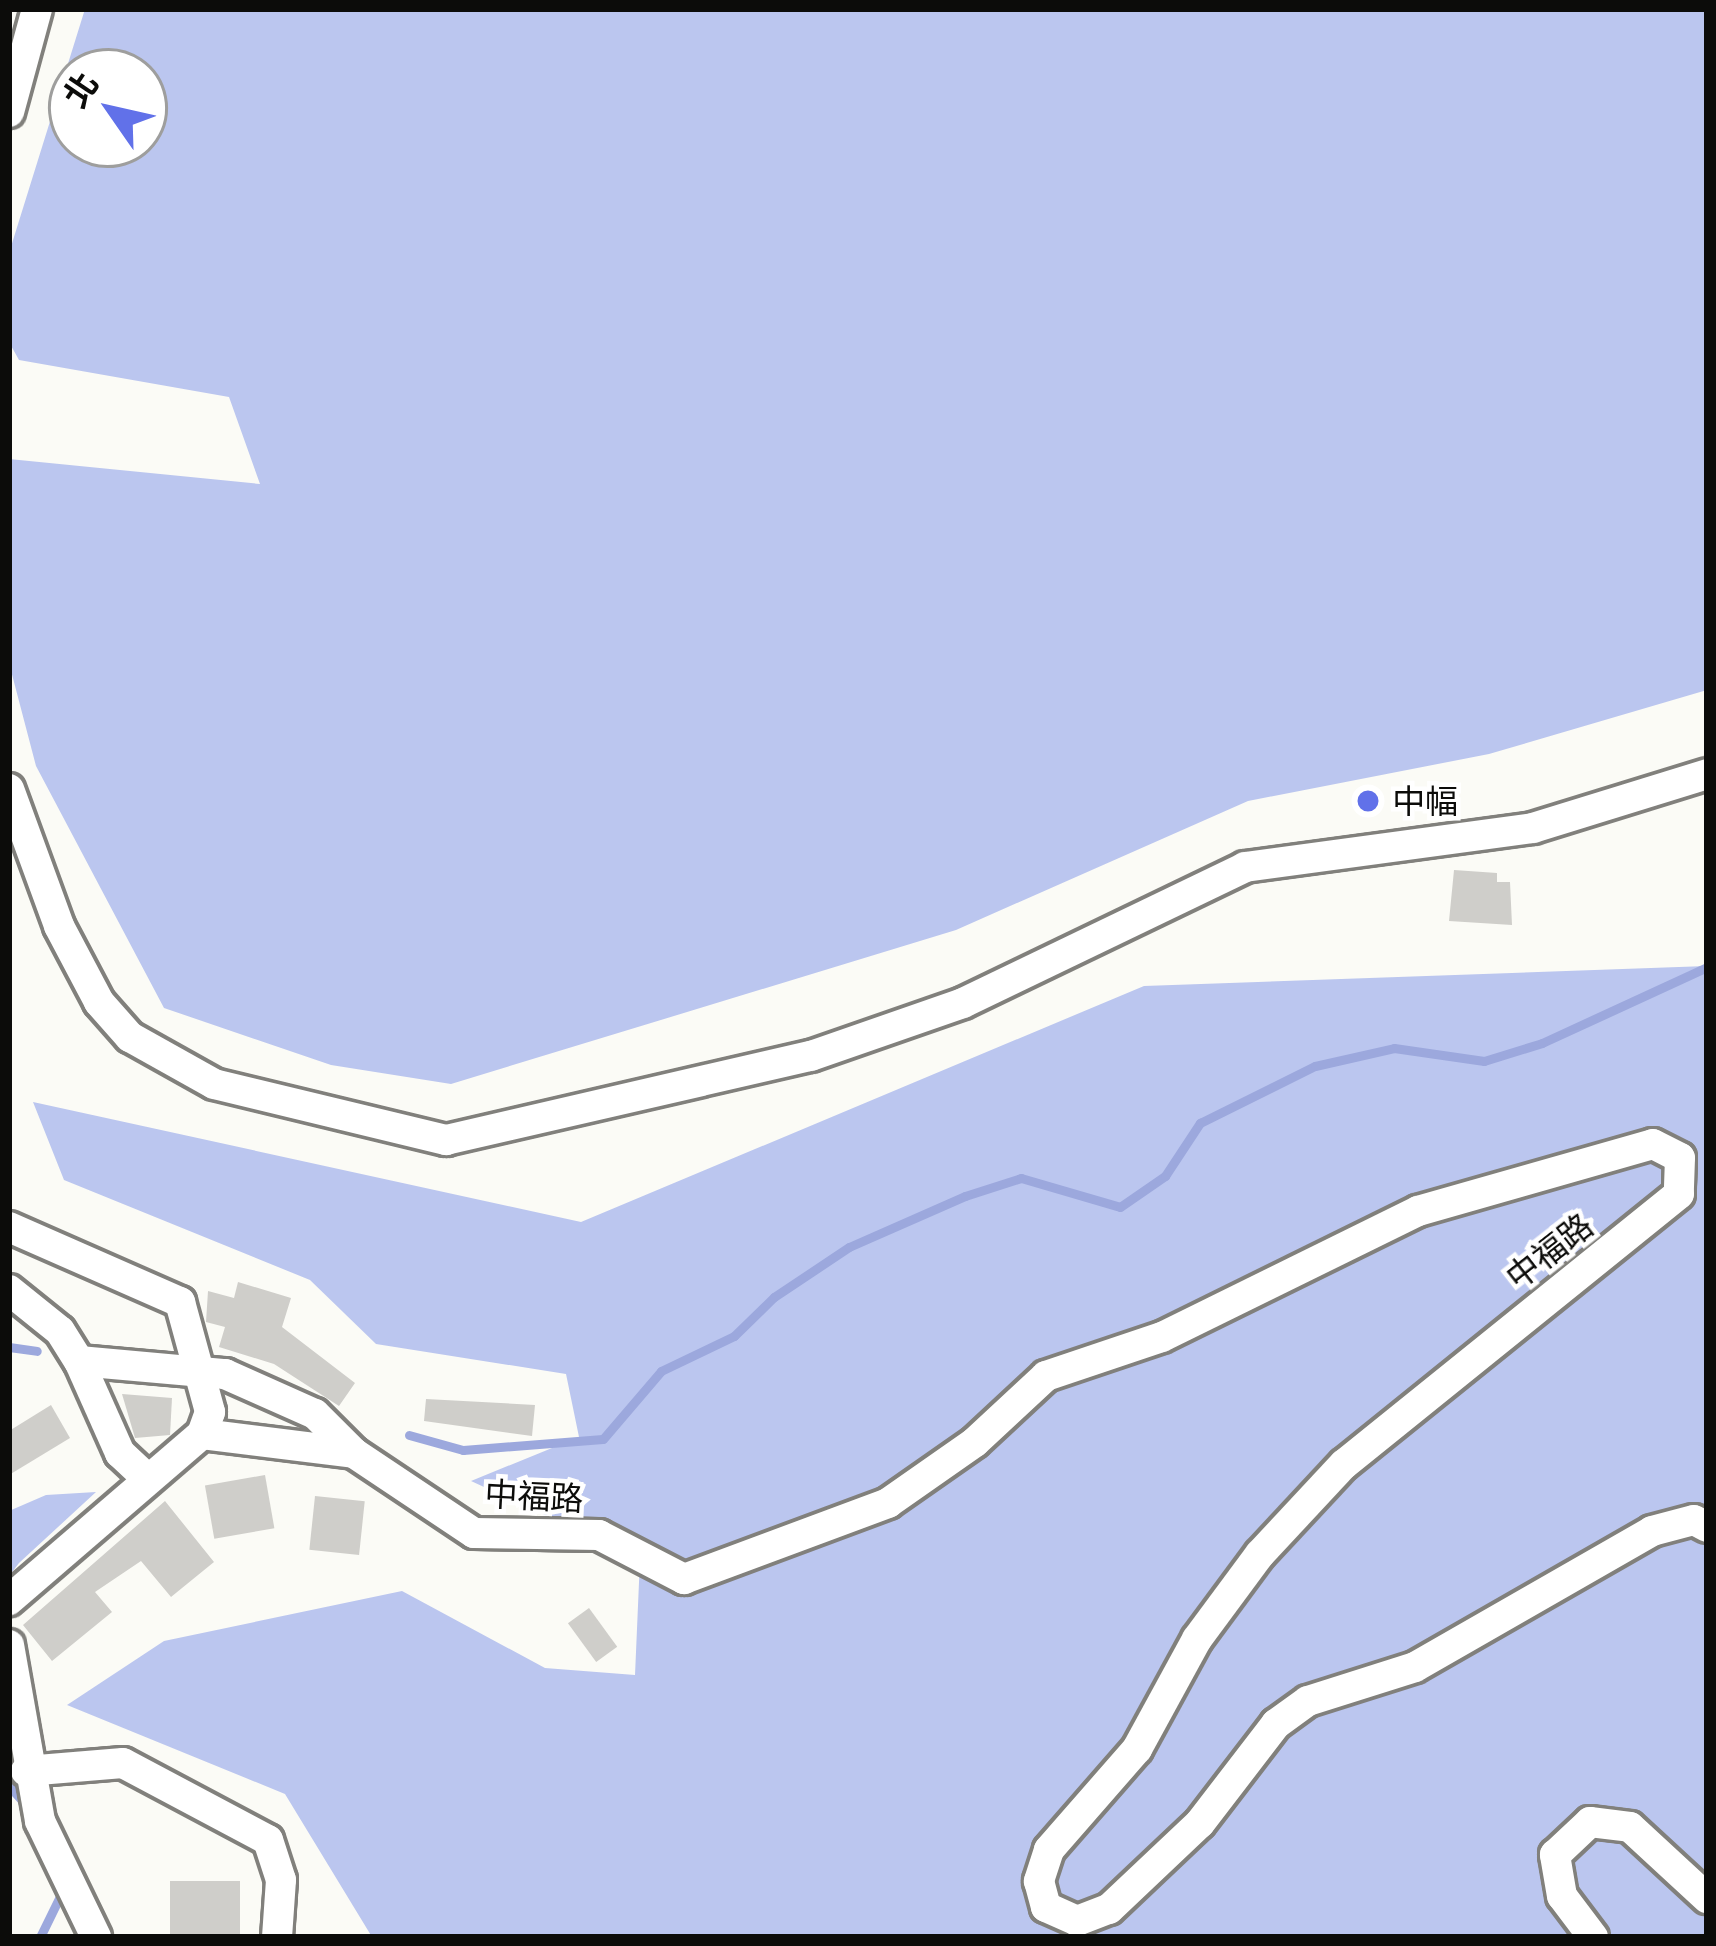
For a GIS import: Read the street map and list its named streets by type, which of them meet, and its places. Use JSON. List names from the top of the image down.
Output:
{
  "streets": {
    "street": ["中福路"]
  },
  "places": ["中幅"],
  "north": "top left"
}
